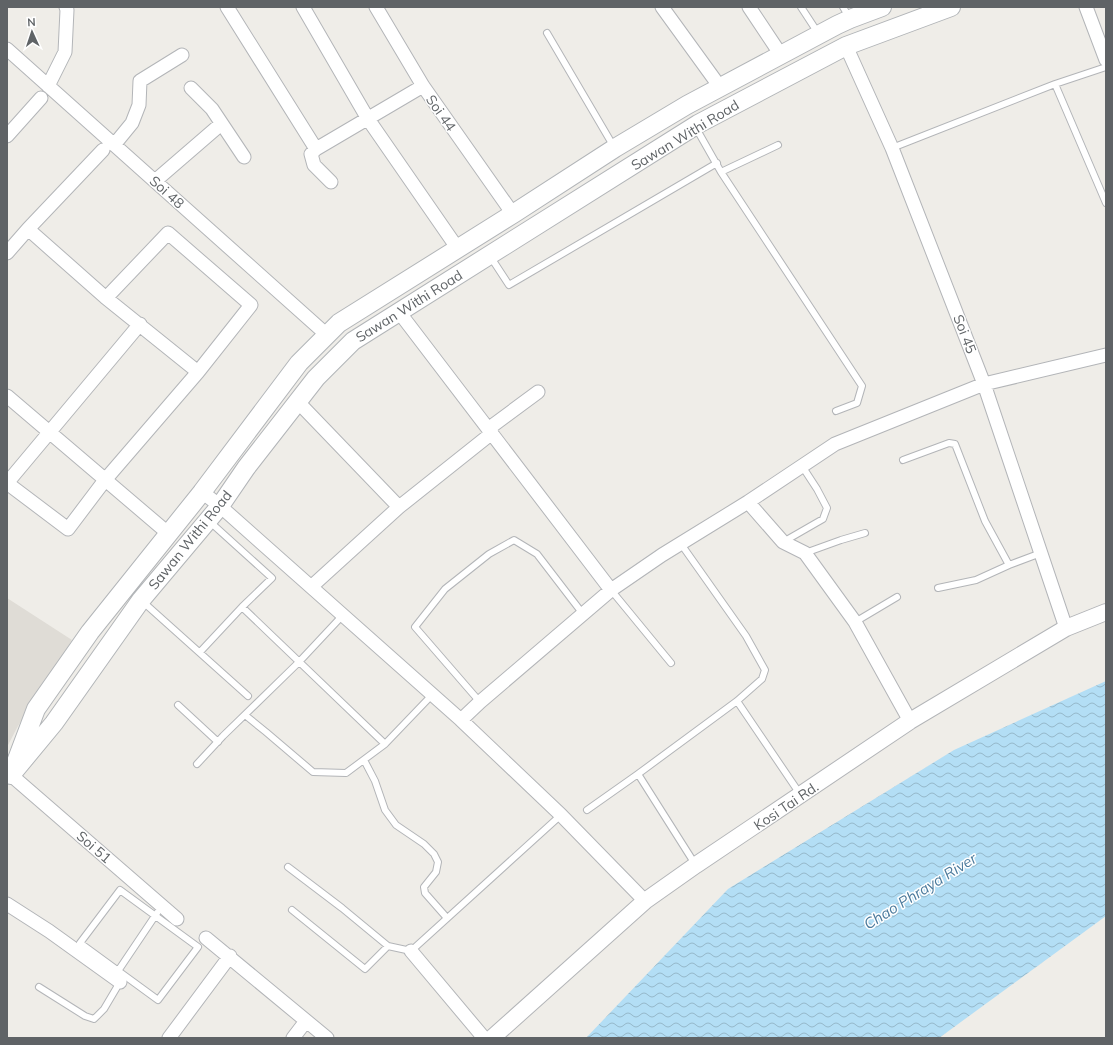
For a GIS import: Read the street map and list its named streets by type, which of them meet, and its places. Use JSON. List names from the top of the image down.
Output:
{
  "streets": {
    "main road": ["Sawan Withi Road"],
    "street": [
      "Soi 44",
      "Soi 48",
      "Soi 45",
      "Kosi Tai Rd.",
      "Soi 51"
    ]
  },
  "crossings": [
    ["Soi 44", "Sawan Withi Road"],
    ["Sawan Withi Road", "Soi 48"],
    ["Sawan Withi Road", "Soi 45"],
    ["Sawan Withi Road", "Soi 51"],
    ["Soi 45", "Kosi Tai Rd."]
  ],
  "water": ["Chao Phraya River"],
  "north": "top"
}
